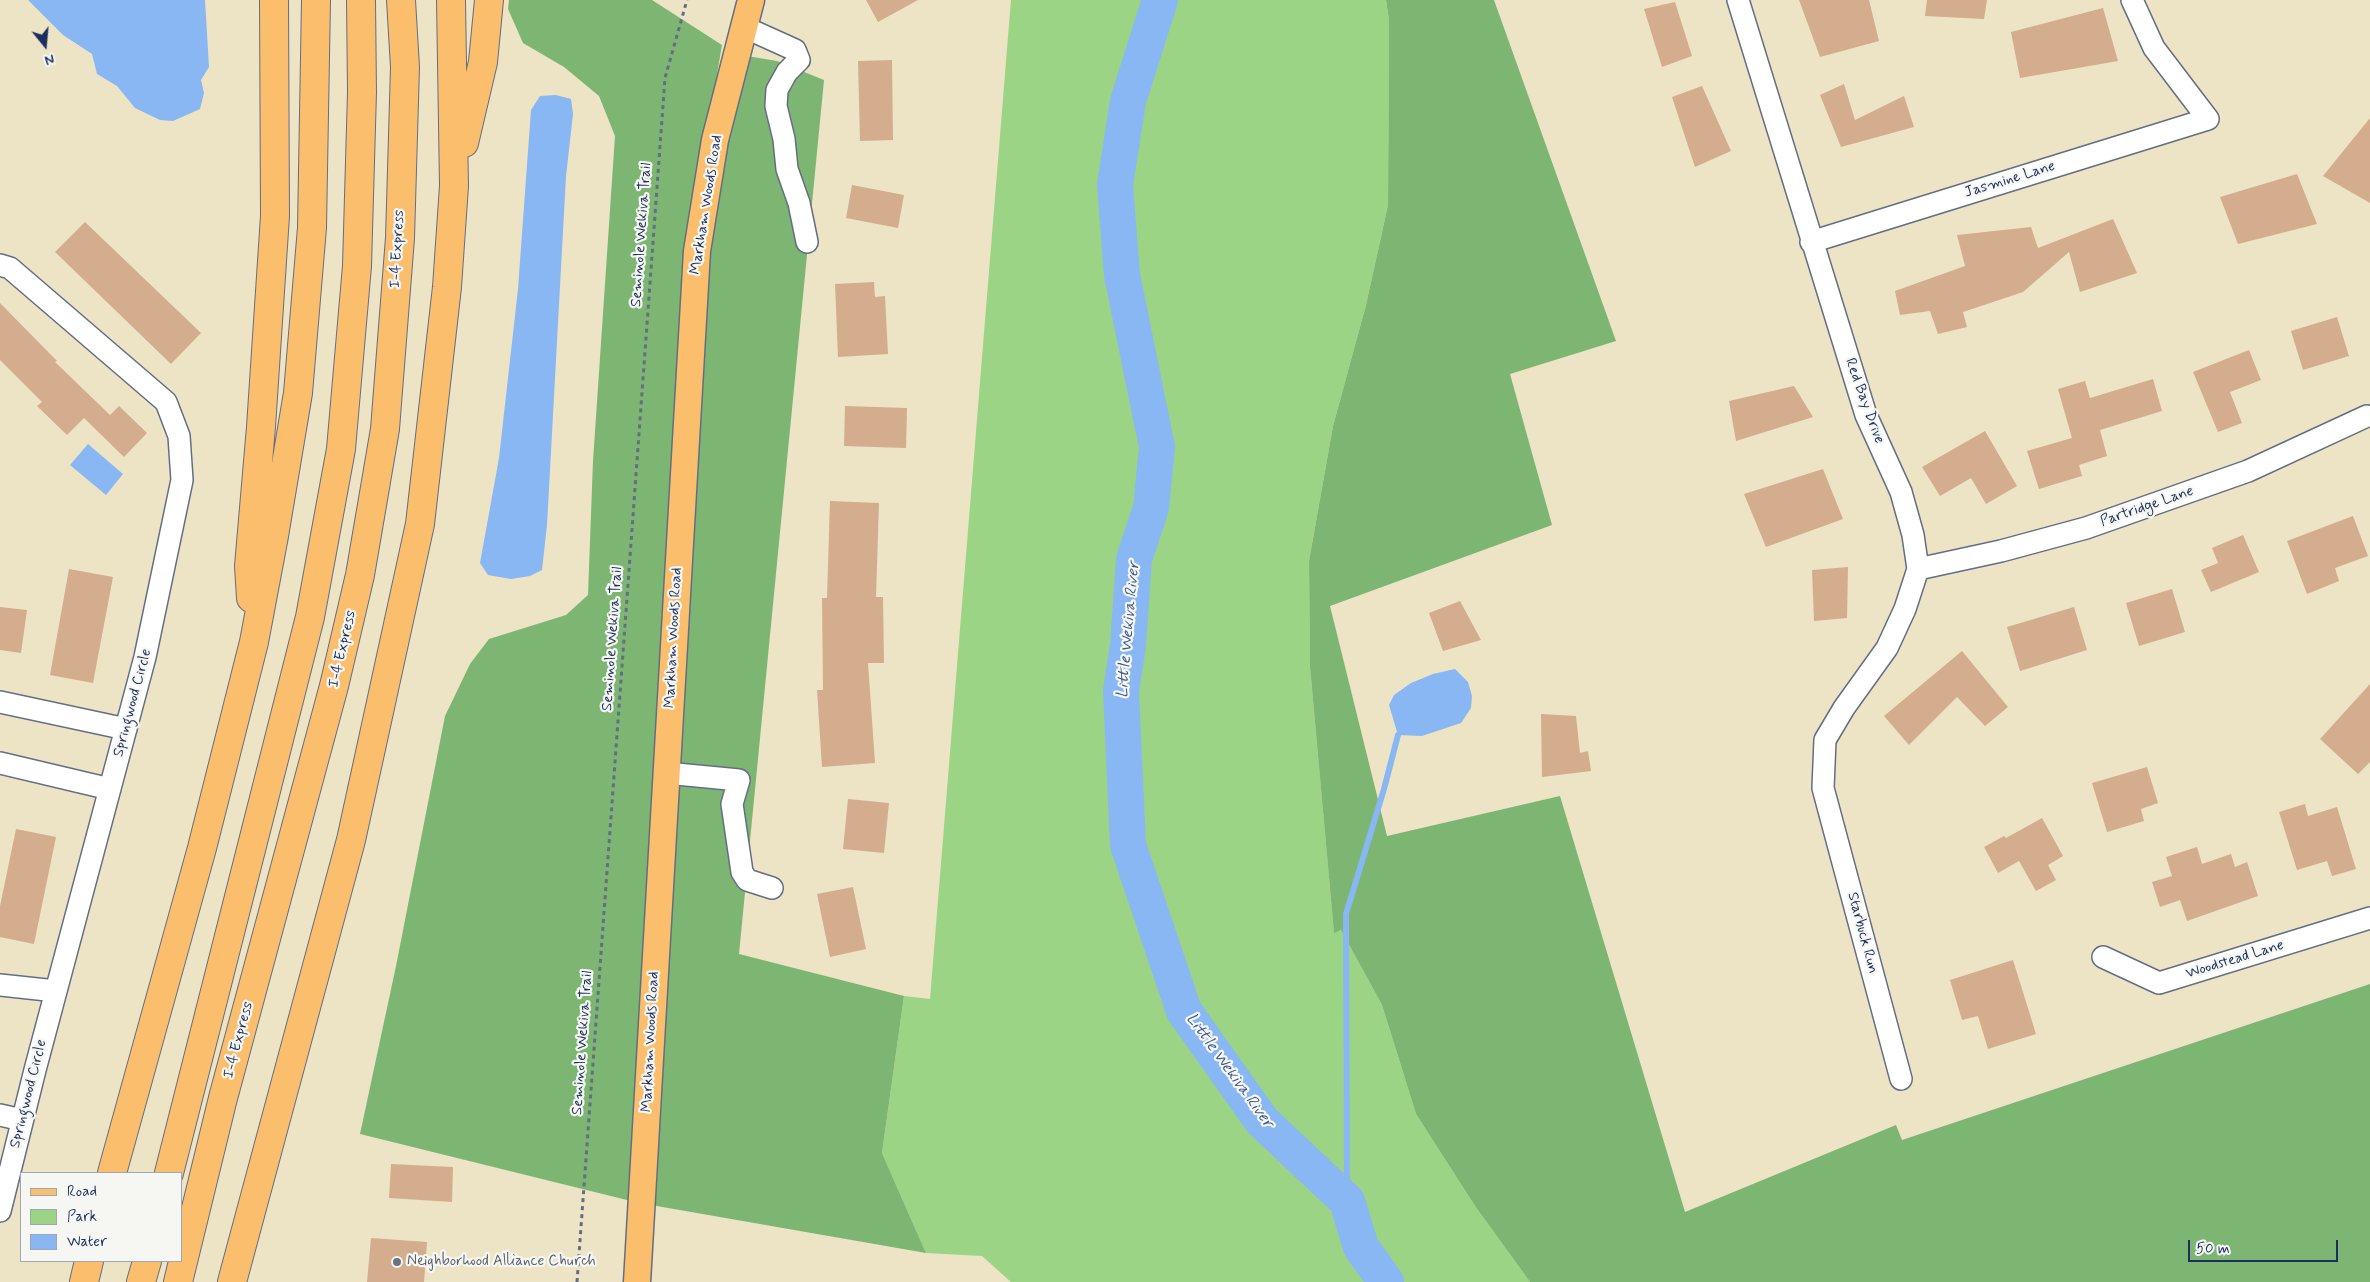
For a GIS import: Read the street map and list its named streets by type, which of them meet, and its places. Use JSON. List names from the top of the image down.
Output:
{
  "streets": {
    "highway": ["I-4 Express"],
    "main road": ["Markham Woods Road"],
    "street": [
      "Jasmine Lane",
      "Red Bay Drive",
      "Partridge Lane",
      "Springwood Circle",
      "Starbuck Run",
      "Woodstead Lane"
    ],
    "path": ["Seminole Wekiva Trail"]
  },
  "crossings": [
    ["Jasmine Lane", "Red Bay Drive"],
    ["Red Bay Drive", "Partridge Lane"],
    ["Red Bay Drive", "Starbuck Run"]
  ],
  "water": ["Little Wekiva River"],
  "places": ["Neighborhood Alliance Church"],
  "legend": ["Road", "Park", "Water"],
  "scale_bar": "50 m",
  "north": "bottom"
}
